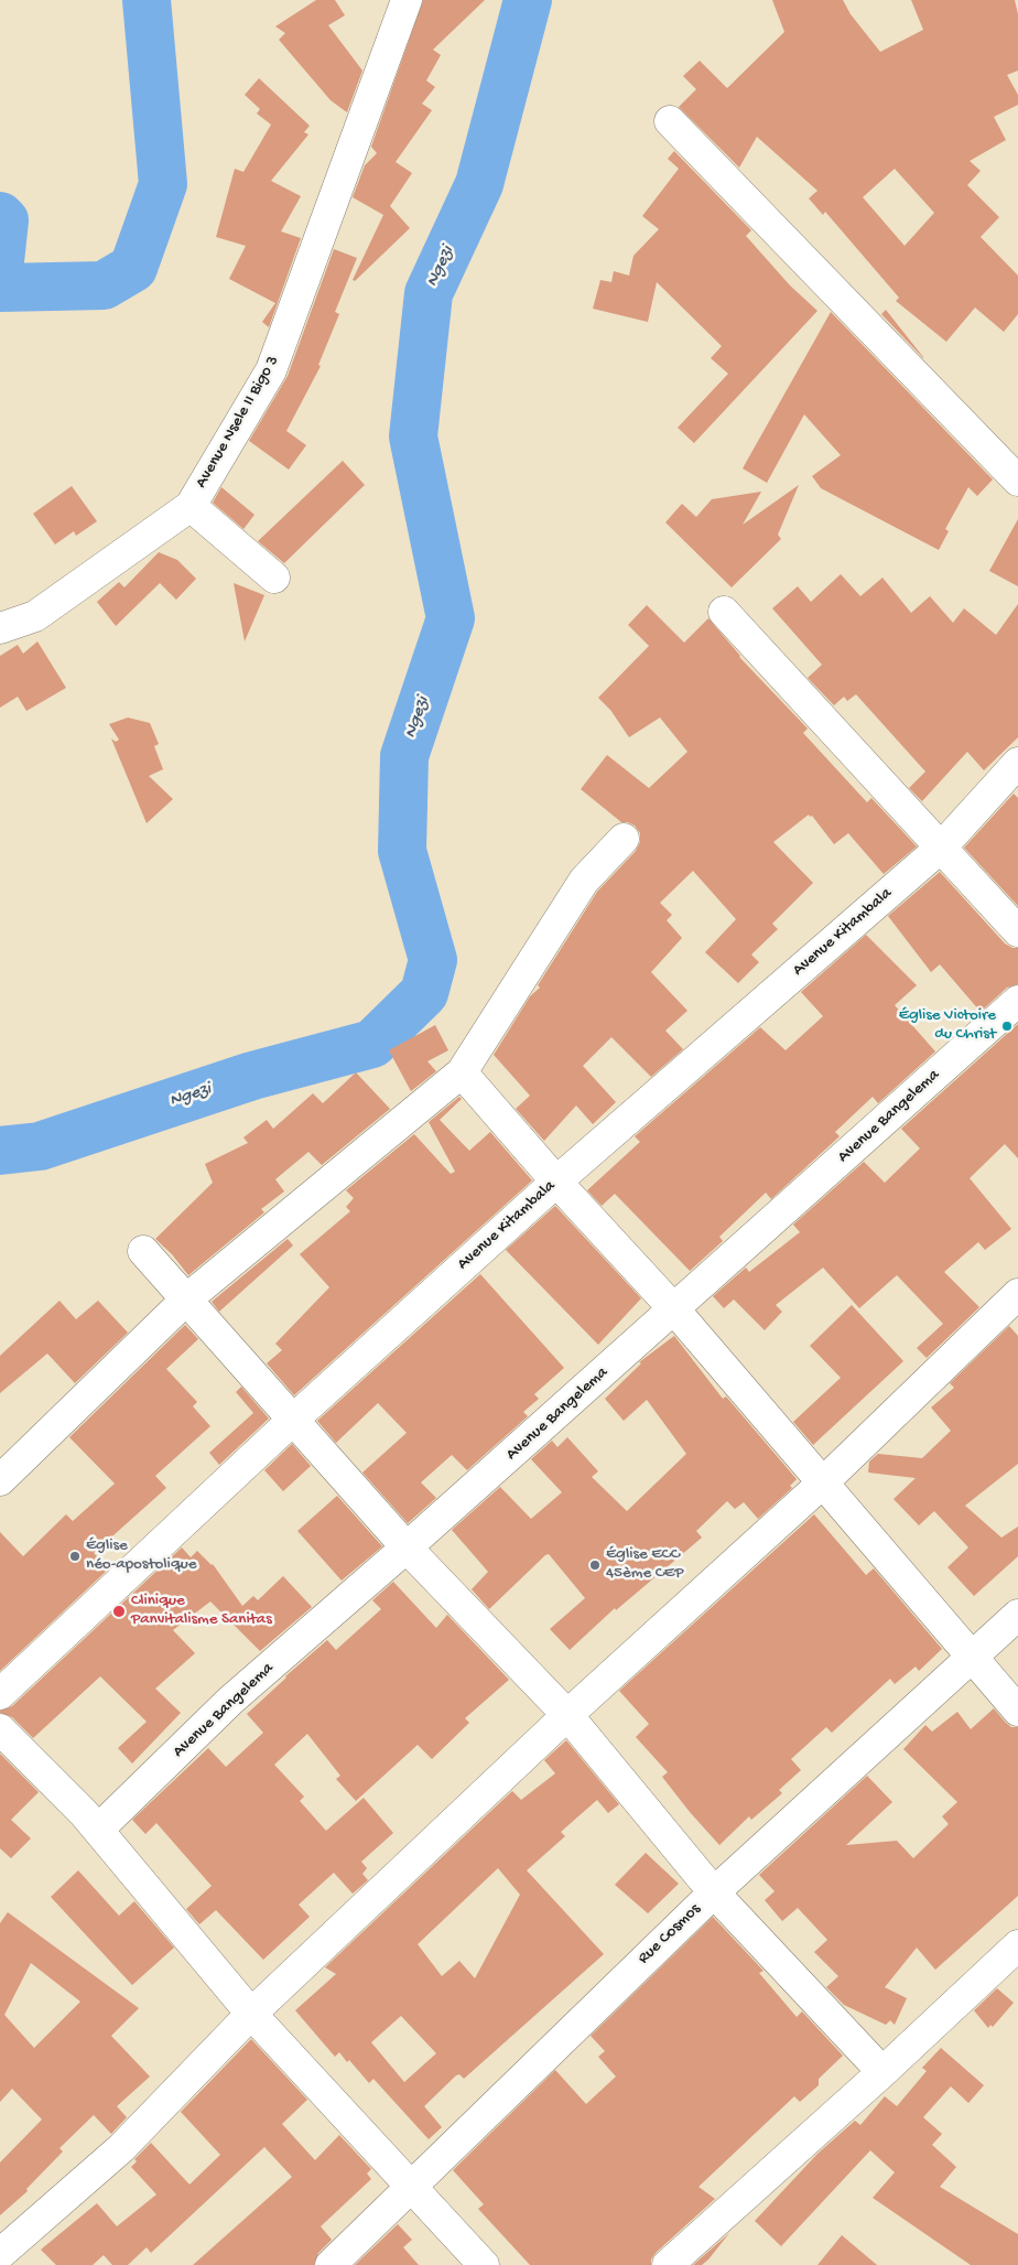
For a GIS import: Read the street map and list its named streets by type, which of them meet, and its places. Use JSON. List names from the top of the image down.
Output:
{
  "streets": {
    "street": [
      "Avenue Nsele II Bigo 3",
      "Avenue Kitambala",
      "Avenue Bangelema",
      "Rue Cosmos"
    ]
  },
  "water": ["Ngezi"],
  "places": [
    "Église Victoire du Christ",
    "Église néo-apostolique",
    "Église ECC 45ème CEP",
    "Clinique Panvitalisme Sanitas"
  ]
}
